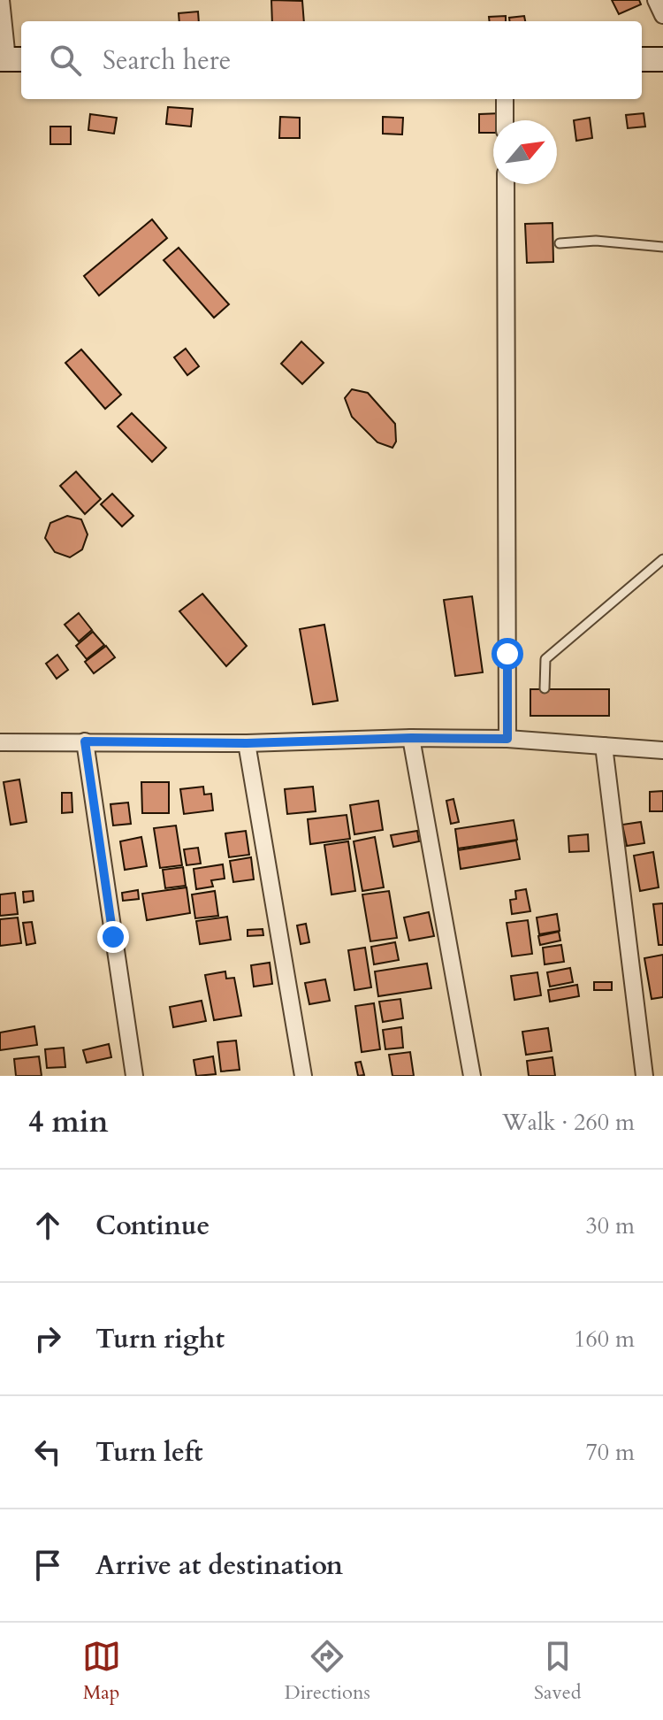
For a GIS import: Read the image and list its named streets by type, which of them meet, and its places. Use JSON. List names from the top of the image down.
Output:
{
  "north": "top right",
  "page": {
    "search": "Search here",
    "heading": ["4 min", "Walk · 260 m"],
    "list": [
      ["Continue", "30 m"],
      ["Turn right", "160 m"],
      ["Turn left", "70 m"],
      "Arrive at destination"
    ],
    "nav": ["Map", "Directions", "Saved"]
  }
}
